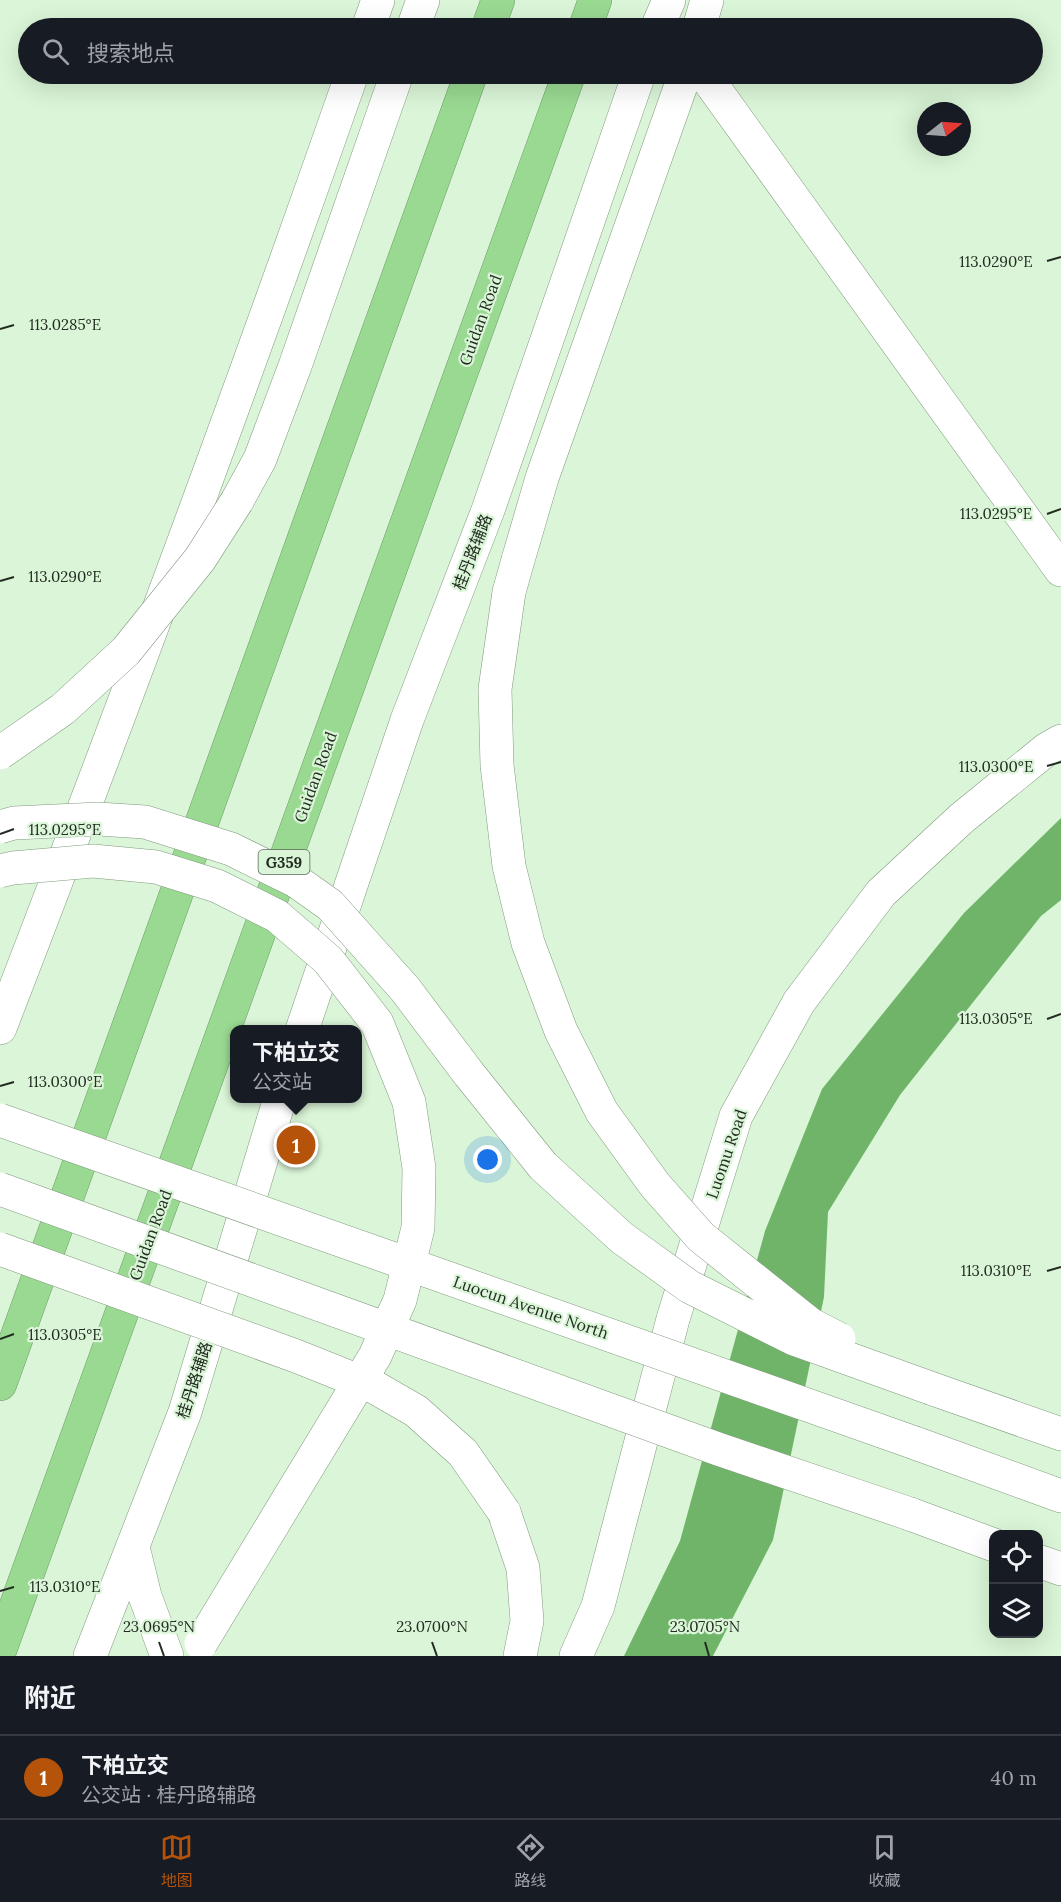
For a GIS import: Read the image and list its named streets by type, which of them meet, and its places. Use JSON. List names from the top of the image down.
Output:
{
  "streets": {
    "highway": ["Guidan Road", "G359"],
    "main road": ["桂丹路辅路", "Luomu Road", "Luocun Avenue North"]
  },
  "north": "right",
  "page": {
    "search": "搜索地点",
    "popup": ["下柏立交", "公交站"],
    "pins": "1",
    "heading": "附近",
    "list": [
      {
        "mark": "1",
        "name": "下柏立交",
        "note": "公交站 · 桂丹路辅路",
        "value": "40 m"
      }
    ],
    "nav": ["地图", "路线", "收藏"]
  },
  "coordinates": [
    "113.0290°E",
    "113.0285°E",
    "113.0295°E",
    "113.0300°E",
    "113.0305°E",
    "113.0310°E",
    "23.0695°N",
    "23.0700°N",
    "23.0705°N"
  ]
}
